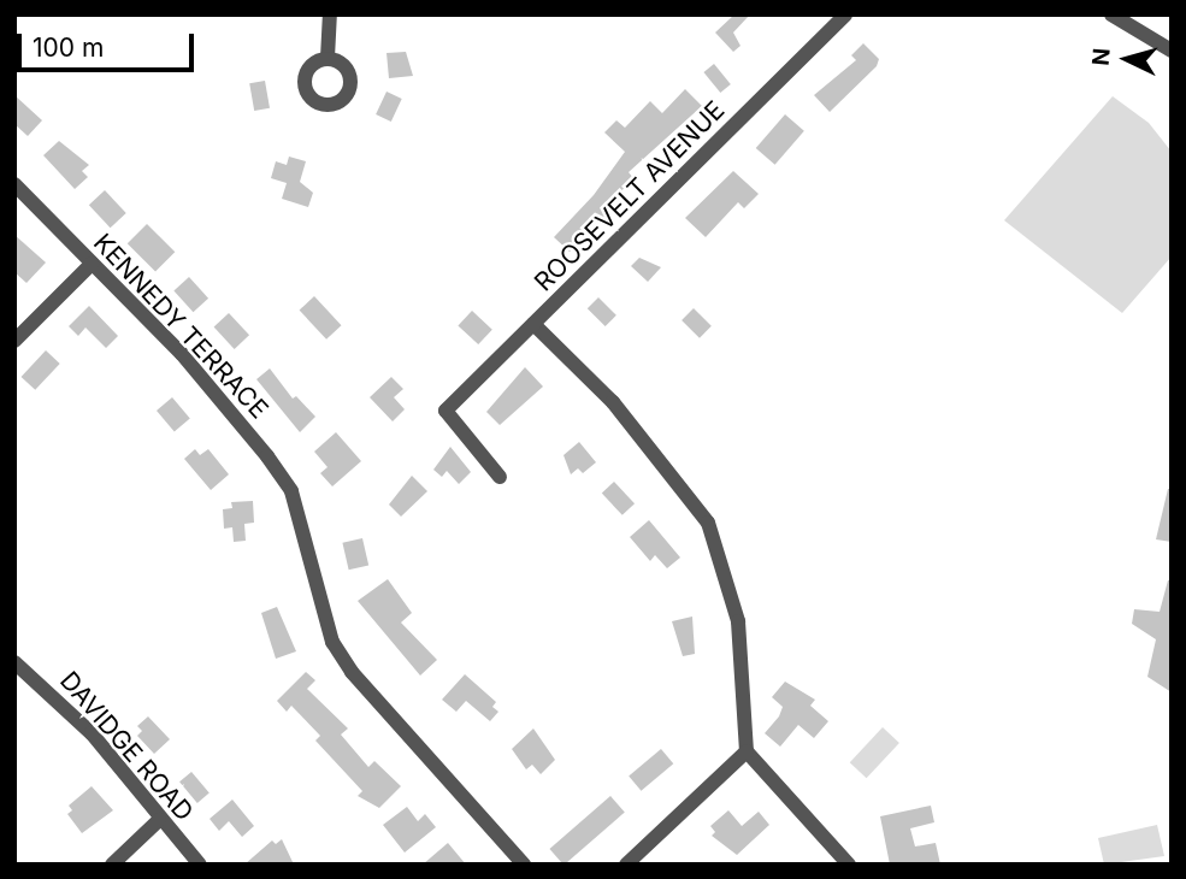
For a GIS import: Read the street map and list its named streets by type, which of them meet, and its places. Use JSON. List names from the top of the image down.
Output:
{
  "streets": {
    "street": ["ROOSEVELT AVENUE", "KENNEDY TERRACE", "DAVIDGE ROAD"]
  },
  "scale_bar": "100 m",
  "north": "left"
}
